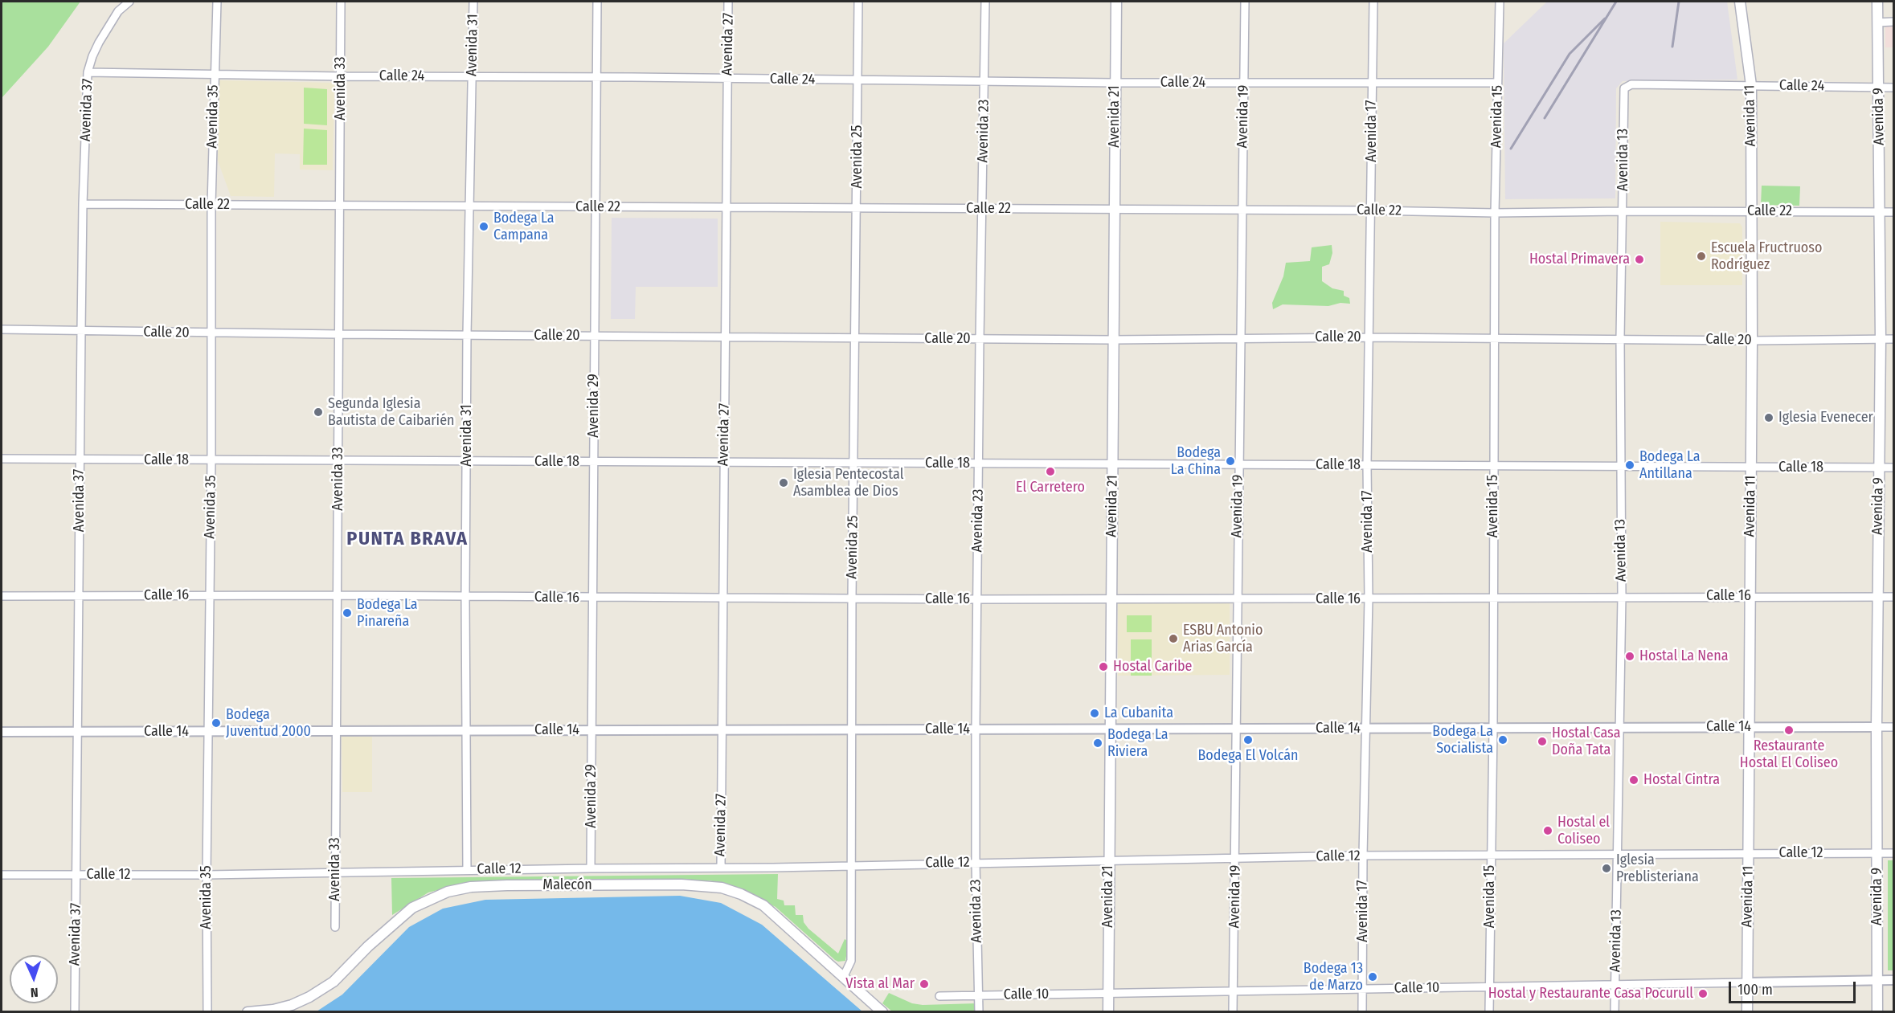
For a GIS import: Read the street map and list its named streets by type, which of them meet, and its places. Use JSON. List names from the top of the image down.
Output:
{
  "streets": {
    "main road": [
      "Avenida 11",
      "Avenida 21",
      "Avenida 9",
      "Malecón"
    ],
    "street": [
      "Avenida 27",
      "Avenida 31",
      "Calle 24",
      "Avenida 33",
      "Avenida 37",
      "Avenida 35",
      "Avenida 19",
      "Avenida 15",
      "Avenida 23",
      "Avenida 17",
      "Avenida 25",
      "Avenida 13",
      "Calle 22",
      "Calle 20",
      "Avenida 29",
      "Calle 18",
      "Calle 16",
      "Calle 14",
      "Calle 12",
      "Calle 10"
    ]
  },
  "crossings": [
    ["Avenida 27", "Calle 24"],
    ["Avenida 27", "Calle 22"],
    ["Avenida 27", "Calle 20"],
    ["Avenida 27", "Calle 18"],
    ["Avenida 27", "Calle 16"],
    ["Avenida 27", "Calle 14"],
    ["Avenida 27", "Calle 12"],
    ["Avenida 31", "Calle 24"],
    ["Avenida 31", "Calle 22"],
    ["Avenida 31", "Calle 20"],
    ["Avenida 31", "Calle 18"],
    ["Avenida 31", "Calle 16"],
    ["Avenida 31", "Calle 14"],
    ["Avenida 31", "Calle 12"],
    ["Calle 24", "Avenida 33"],
    ["Calle 24", "Avenida 37"],
    ["Calle 24", "Avenida 11"],
    ["Calle 24", "Avenida 35"],
    ["Calle 24", "Avenida 21"],
    ["Calle 24", "Avenida 19"],
    ["Calle 24", "Avenida 15"],
    ["Calle 24", "Avenida 9"],
    ["Calle 24", "Avenida 23"],
    ["Calle 24", "Avenida 17"],
    ["Calle 24", "Avenida 25"],
    ["Calle 24", "Avenida 13"],
    ["Calle 24", "Avenida 29"],
    ["Avenida 33", "Calle 22"],
    ["Avenida 33", "Calle 20"],
    ["Avenida 33", "Calle 18"],
    ["Avenida 33", "Calle 16"],
    ["Avenida 33", "Calle 14"],
    ["Avenida 33", "Calle 12"],
    ["Avenida 37", "Calle 22"],
    ["Avenida 37", "Calle 20"],
    ["Avenida 37", "Calle 18"],
    ["Avenida 37", "Calle 16"],
    ["Avenida 37", "Calle 14"],
    ["Avenida 37", "Calle 12"],
    ["Avenida 11", "Calle 22"],
    ["Avenida 11", "Calle 20"],
    ["Avenida 11", "Calle 18"],
    ["Avenida 11", "Calle 16"],
    ["Avenida 11", "Calle 14"],
    ["Avenida 11", "Calle 12"],
    ["Avenida 11", "Calle 10"],
    ["Avenida 35", "Calle 22"],
    ["Avenida 35", "Calle 20"],
    ["Avenida 35", "Calle 18"],
    ["Avenida 35", "Calle 16"],
    ["Avenida 35", "Calle 14"],
    ["Avenida 35", "Calle 12"],
    ["Avenida 21", "Calle 22"],
    ["Avenida 21", "Calle 20"],
    ["Avenida 21", "Calle 18"],
    ["Avenida 21", "Calle 16"],
    ["Avenida 21", "Calle 14"],
    ["Avenida 21", "Calle 12"],
    ["Avenida 21", "Calle 10"],
    ["Avenida 19", "Calle 22"],
    ["Avenida 19", "Calle 20"],
    ["Avenida 19", "Calle 18"],
    ["Avenida 19", "Calle 16"],
    ["Avenida 19", "Calle 14"],
    ["Avenida 19", "Calle 12"],
    ["Avenida 19", "Calle 10"],
    ["Avenida 15", "Calle 22"],
    ["Avenida 15", "Calle 20"],
    ["Avenida 15", "Calle 18"],
    ["Avenida 15", "Calle 16"],
    ["Avenida 15", "Calle 14"],
    ["Avenida 15", "Calle 12"],
    ["Avenida 15", "Calle 10"],
    ["Avenida 9", "Calle 22"],
    ["Avenida 9", "Calle 20"],
    ["Avenida 9", "Calle 18"],
    ["Avenida 9", "Calle 16"],
    ["Avenida 9", "Calle 14"],
    ["Avenida 9", "Calle 12"],
    ["Avenida 9", "Calle 10"],
    ["Avenida 23", "Calle 22"],
    ["Avenida 23", "Calle 20"],
    ["Avenida 23", "Calle 18"],
    ["Avenida 23", "Calle 16"],
    ["Avenida 23", "Calle 14"],
    ["Avenida 23", "Calle 12"],
    ["Avenida 23", "Calle 10"],
    ["Avenida 17", "Calle 22"],
    ["Avenida 17", "Calle 20"],
    ["Avenida 17", "Calle 18"],
    ["Avenida 17", "Calle 16"],
    ["Avenida 17", "Calle 14"],
    ["Avenida 17", "Calle 12"],
    ["Avenida 17", "Calle 10"],
    ["Avenida 25", "Calle 22"],
    ["Avenida 25", "Calle 20"],
    ["Avenida 25", "Calle 18"],
    ["Avenida 25", "Calle 16"],
    ["Avenida 25", "Calle 14"],
    ["Avenida 25", "Calle 12"],
    ["Avenida 25", "Malecón"],
    ["Avenida 13", "Calle 22"],
    ["Avenida 13", "Calle 20"],
    ["Avenida 13", "Calle 18"],
    ["Avenida 13", "Calle 16"],
    ["Avenida 13", "Calle 14"],
    ["Avenida 13", "Calle 12"],
    ["Avenida 13", "Calle 10"],
    ["Calle 22", "Avenida 29"],
    ["Calle 20", "Avenida 29"],
    ["Avenida 29", "Calle 18"],
    ["Avenida 29", "Calle 16"],
    ["Avenida 29", "Calle 14"],
    ["Avenida 29", "Calle 12"]
  ],
  "districts": ["PUNTA BRAVA"],
  "places": [
    "Bodega La Campana",
    "Escuela Fructruoso Rodríguez",
    "Hostal Primavera",
    "Segunda Iglesia Bautista de Caibarién",
    "Iglesia Evenecer",
    "Bodega La China",
    "Bodega La Antillana",
    "El Carretero",
    "Iglesia Pentecostal Asamblea de Dios",
    "Bodega La Pinareña",
    "ESBU Antonio Arias García",
    "Hostal La Nena",
    "Hostal Caribe",
    "La Cubanita",
    "Bodega Juventud 2000",
    "Restaurante Hostal El Coliseo",
    "Bodega El Volcán",
    "Bodega La Socialista",
    "Hostal Casa Doña Tata",
    "Bodega La Riviera",
    "Hostal Cintra",
    "Hostal el Coliseo",
    "Iglesia Preblisteriana",
    "Bodega 13 de Marzo",
    "Vista al Mar",
    "Hostal y Restaurante Casa Pocurull"
  ],
  "scale_bar": "100 m",
  "north": "bottom"
}
